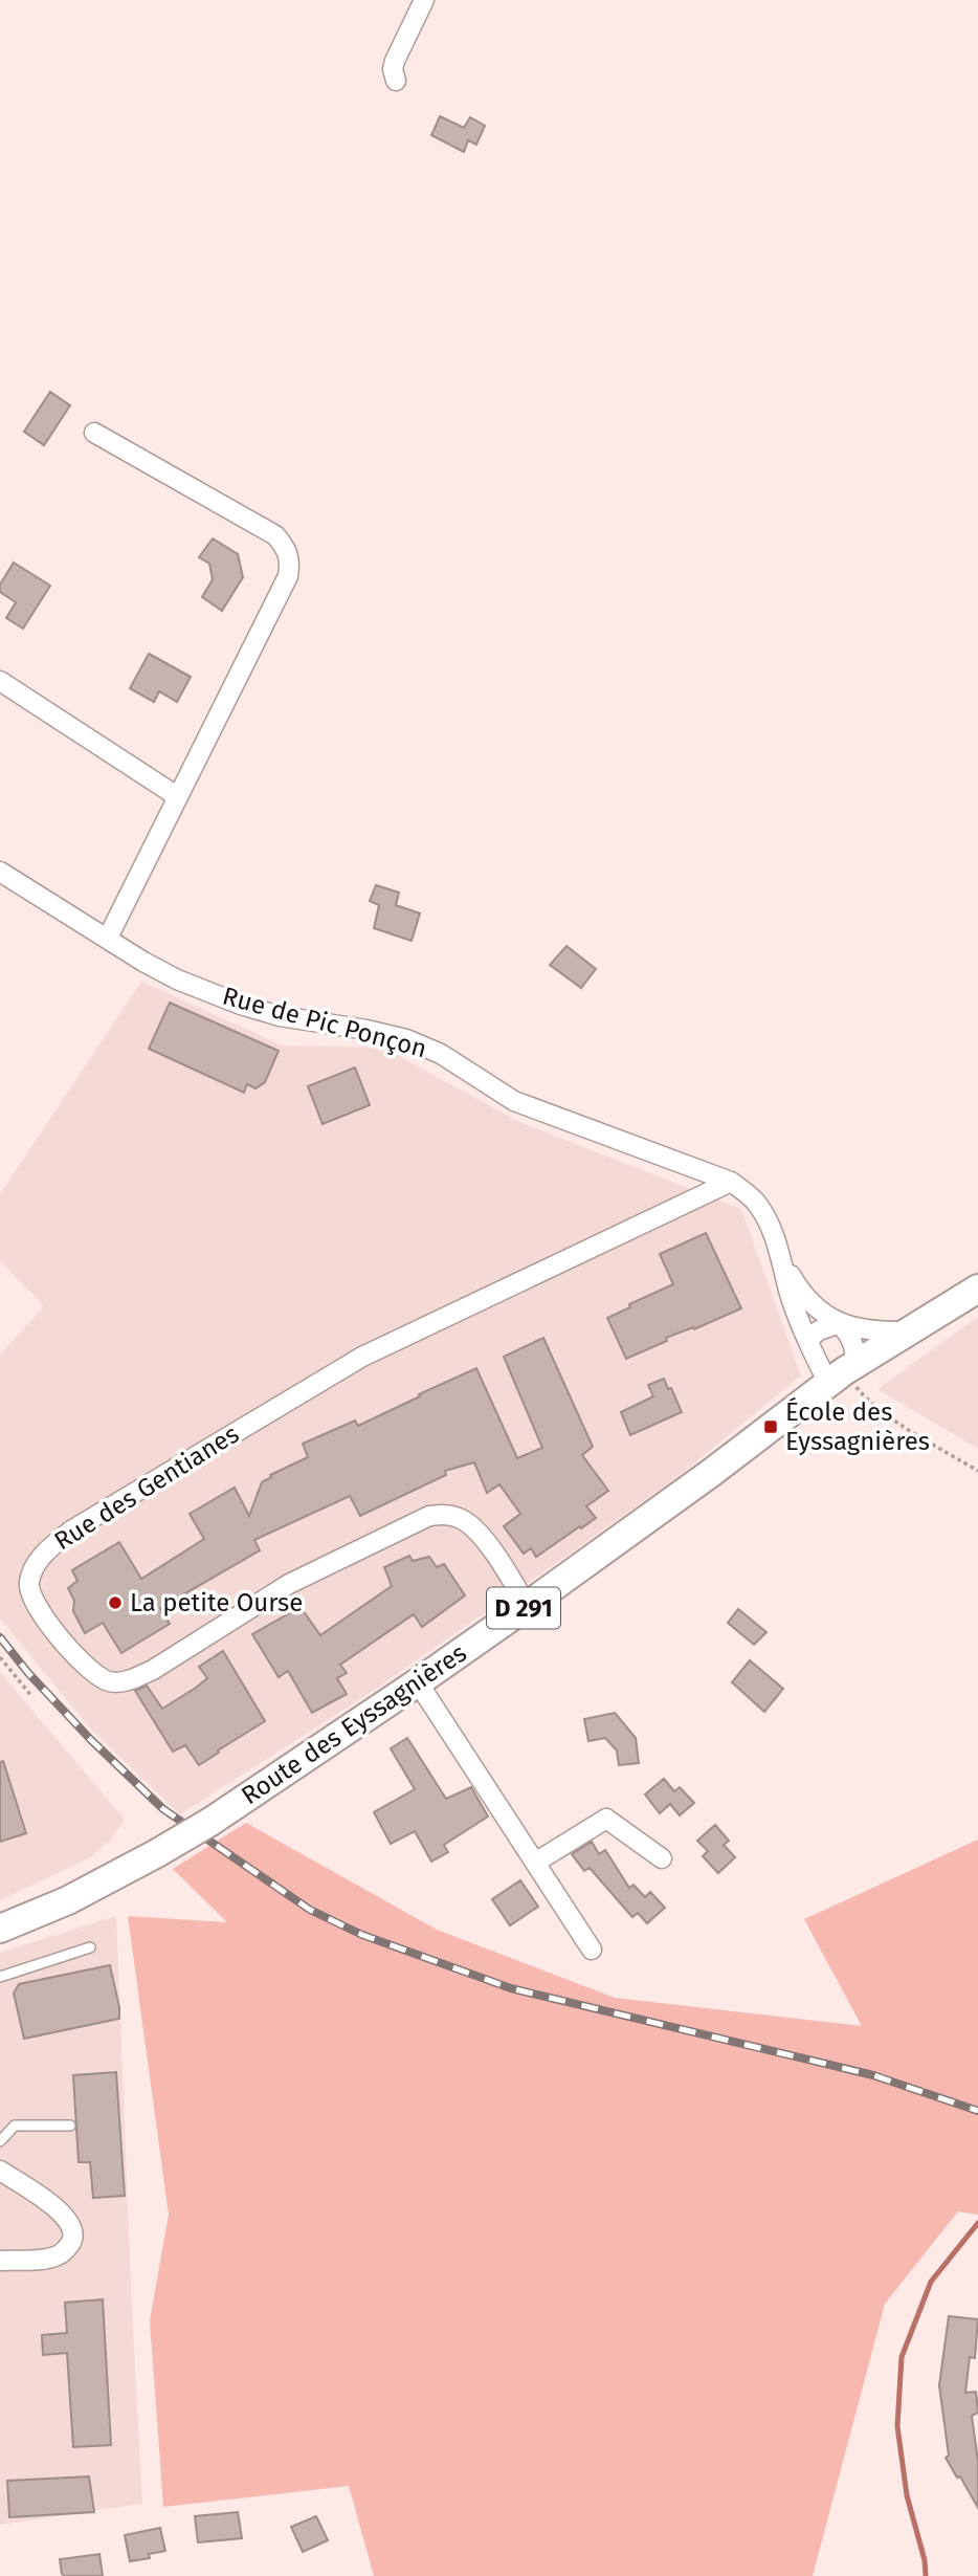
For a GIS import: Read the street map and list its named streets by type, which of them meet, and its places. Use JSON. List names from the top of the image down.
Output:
{
  "streets": {
    "main road": ["D 291", "Route des Eyssagnières"],
    "street": ["Rue de Pic Ponçon", "Rue des Gentianes"]
  },
  "crossings": [
    ["Rue de Pic Ponçon", "Rue des Gentianes"],
    ["Rue de Pic Ponçon", "Route des Eyssagnières"],
    ["Rue des Gentianes", "Route des Eyssagnières"]
  ],
  "places": {
    "transit": ["École des Eyssagnières"],
    "other": ["La petite Ourse"]
  }
}
